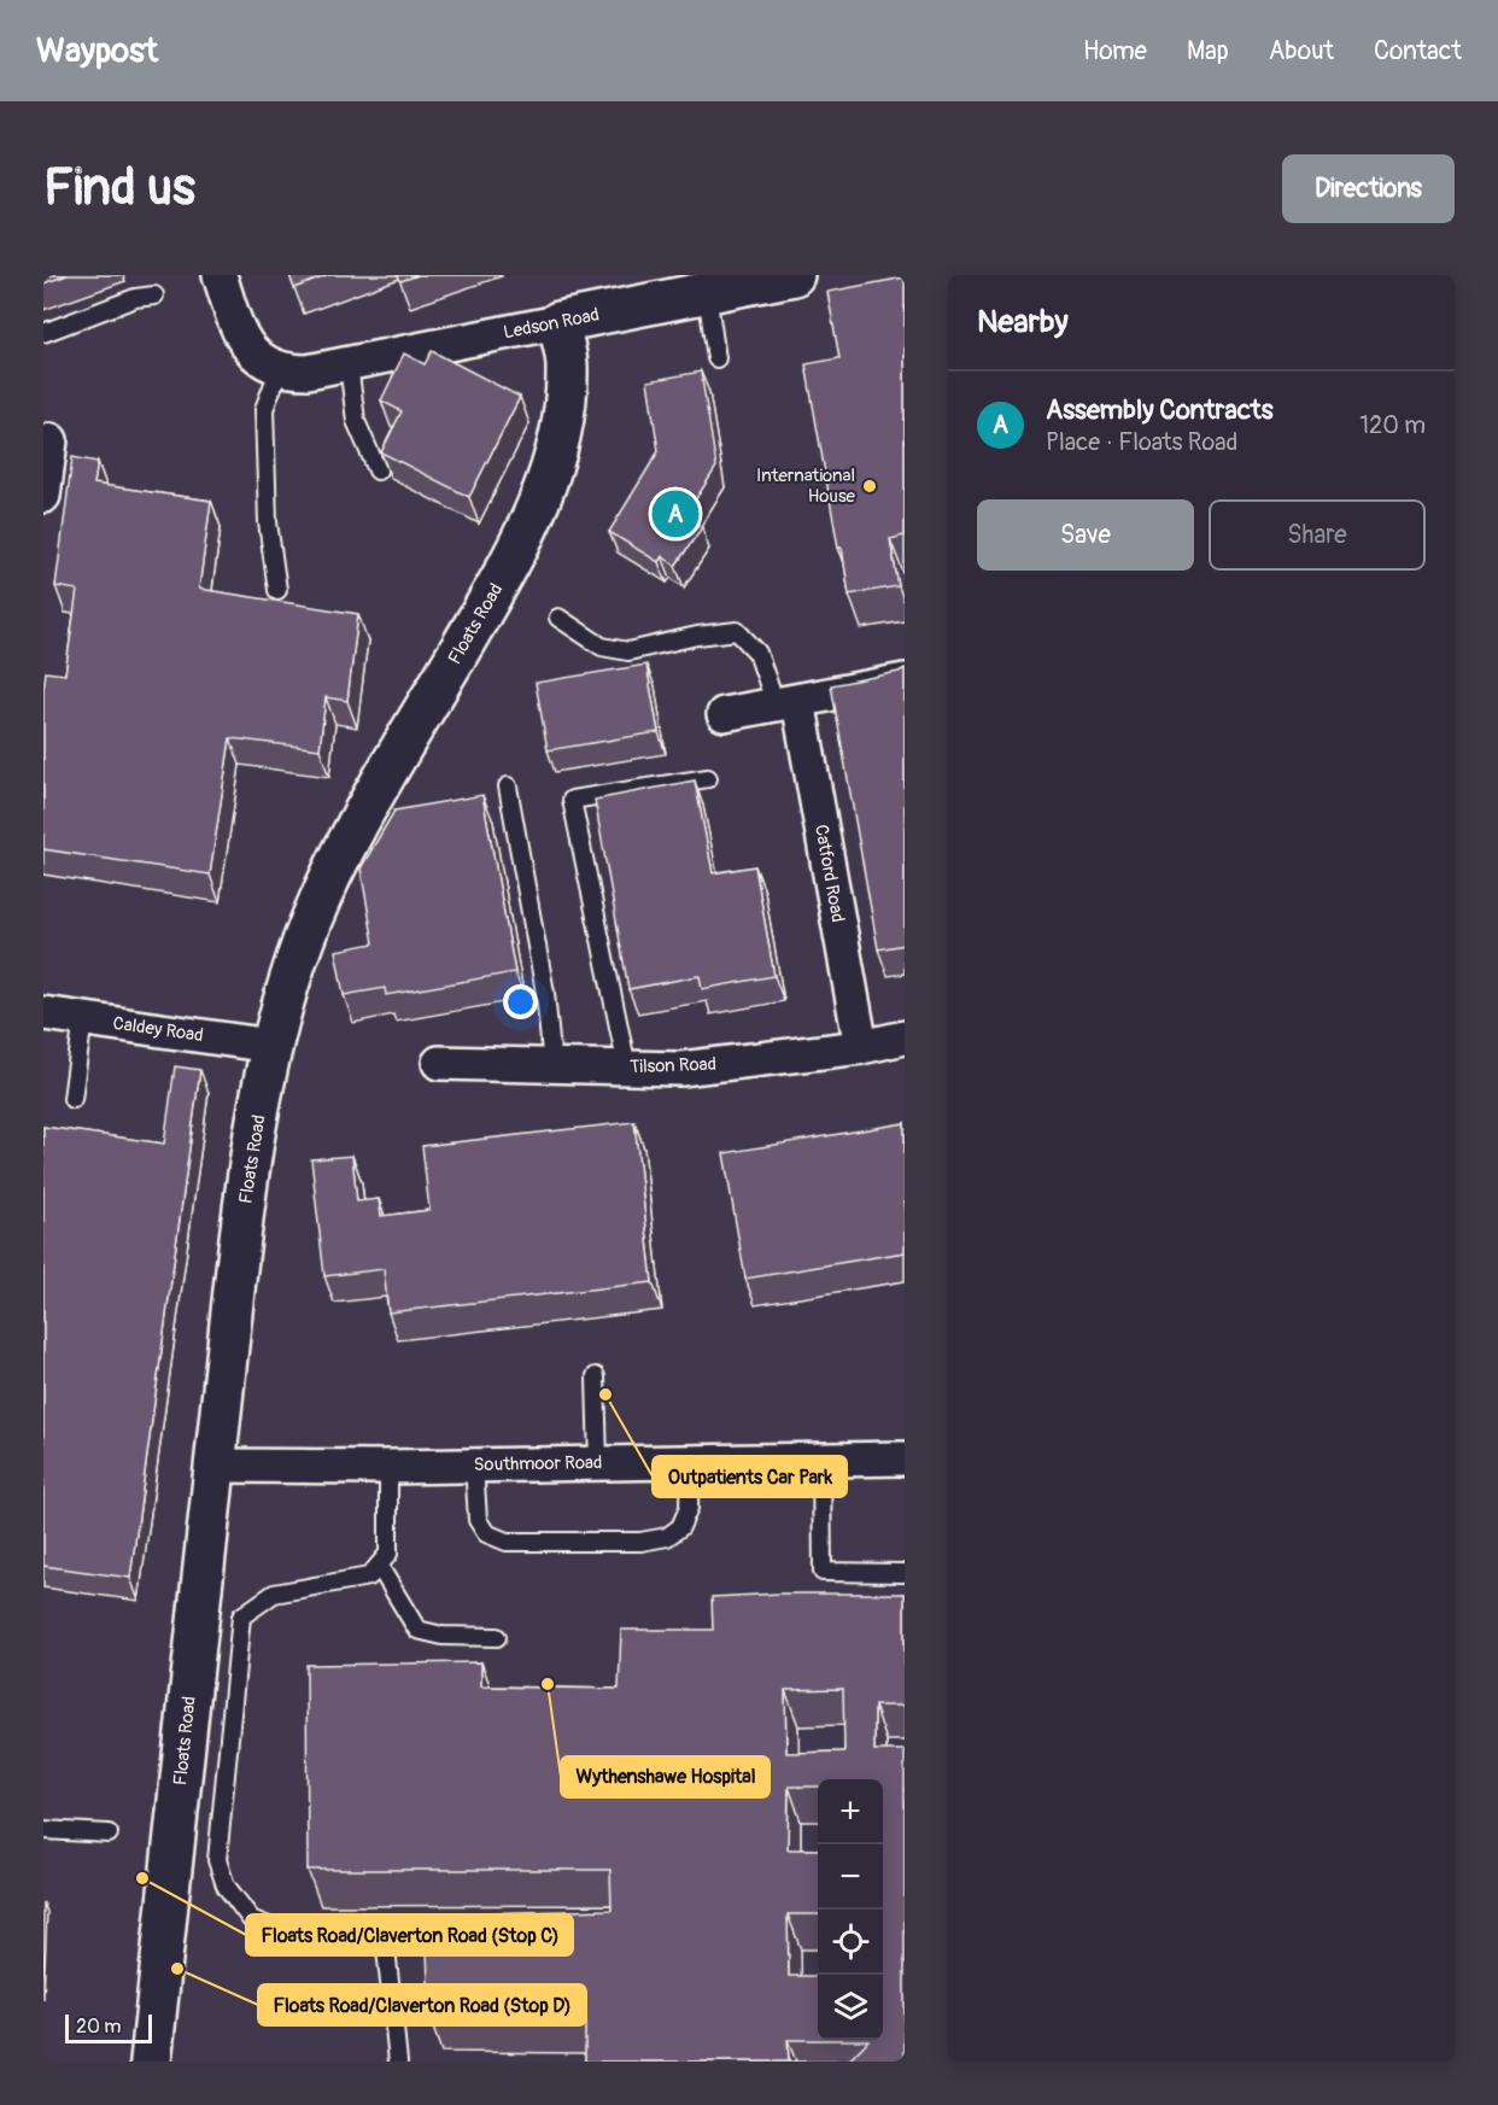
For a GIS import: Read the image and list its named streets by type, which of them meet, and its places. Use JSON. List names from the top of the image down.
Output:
{
  "streets": {
    "street": [
      "Ledson Road",
      "Floats Road",
      "Catford Road",
      "Caldey Road",
      "Tilson Road",
      "Southmoor Road"
    ]
  },
  "crossings": [
    ["Ledson Road", "Floats Road"],
    ["Floats Road", "Caldey Road"],
    ["Floats Road", "Southmoor Road"],
    ["Catford Road", "Tilson Road"]
  ],
  "places": [
    "International House",
    "Outpatients Car Park",
    "Wythenshawe Hospital",
    "Floats Road/Claverton Road (Stop C)",
    "Floats Road/Claverton Road (Stop D)"
  ],
  "scale_bar": "20 m",
  "page": {
    "header": "Waypost",
    "nav": [
      "Home",
      "Map",
      "About",
      "Contact"
    ],
    "buttons": [
      "Directions",
      ["Save", "Share"]
    ],
    "title": "Find us",
    "heading": "Nearby",
    "list": [
      {
        "mark": "A",
        "name": "Assembly Contracts",
        "note": "Place · Floats Road",
        "value": "120 m"
      }
    ],
    "pins": "A",
    "map_buttons": ["+", "−"],
    "scale": "20 m"
  }
}
